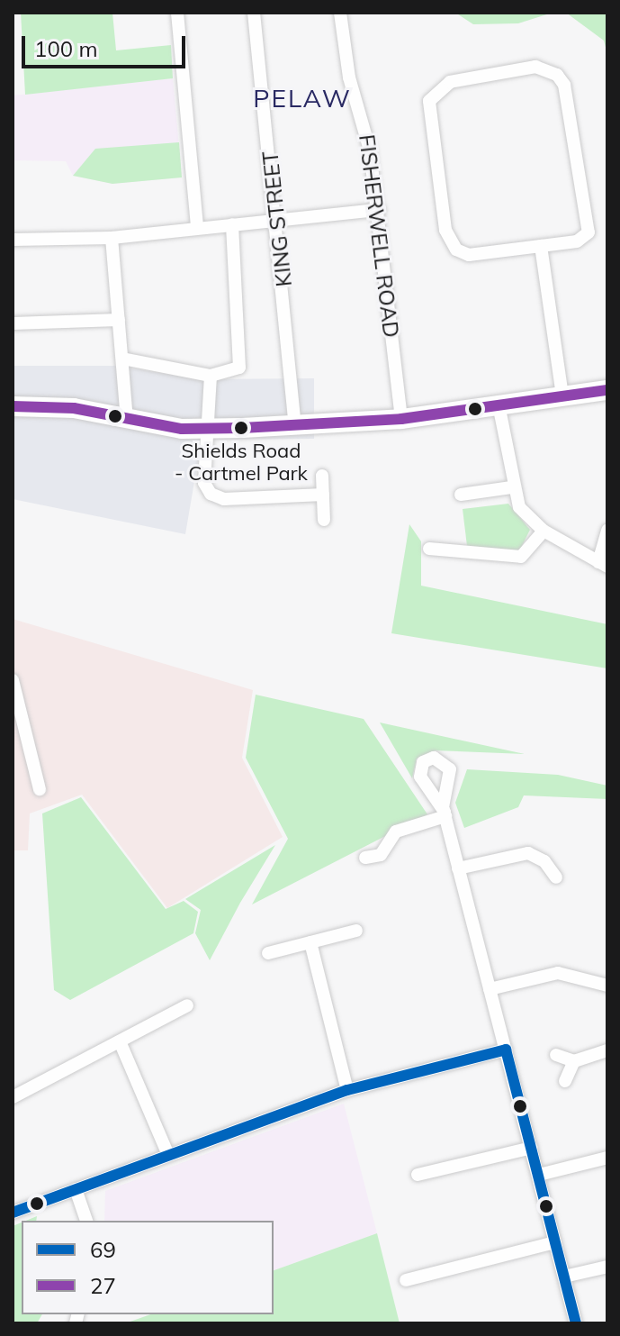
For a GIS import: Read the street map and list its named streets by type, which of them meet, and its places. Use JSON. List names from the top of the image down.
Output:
{
  "streets": {
    "street": ["KING STREET", "FISHERWELL ROAD"]
  },
  "districts": ["PELAW"],
  "places": ["Shields Road - Cartmel Park"],
  "lines": ["transit line 27", "transit line 69"],
  "legend": ["69", "27"],
  "scale_bar": "100 m"
}
